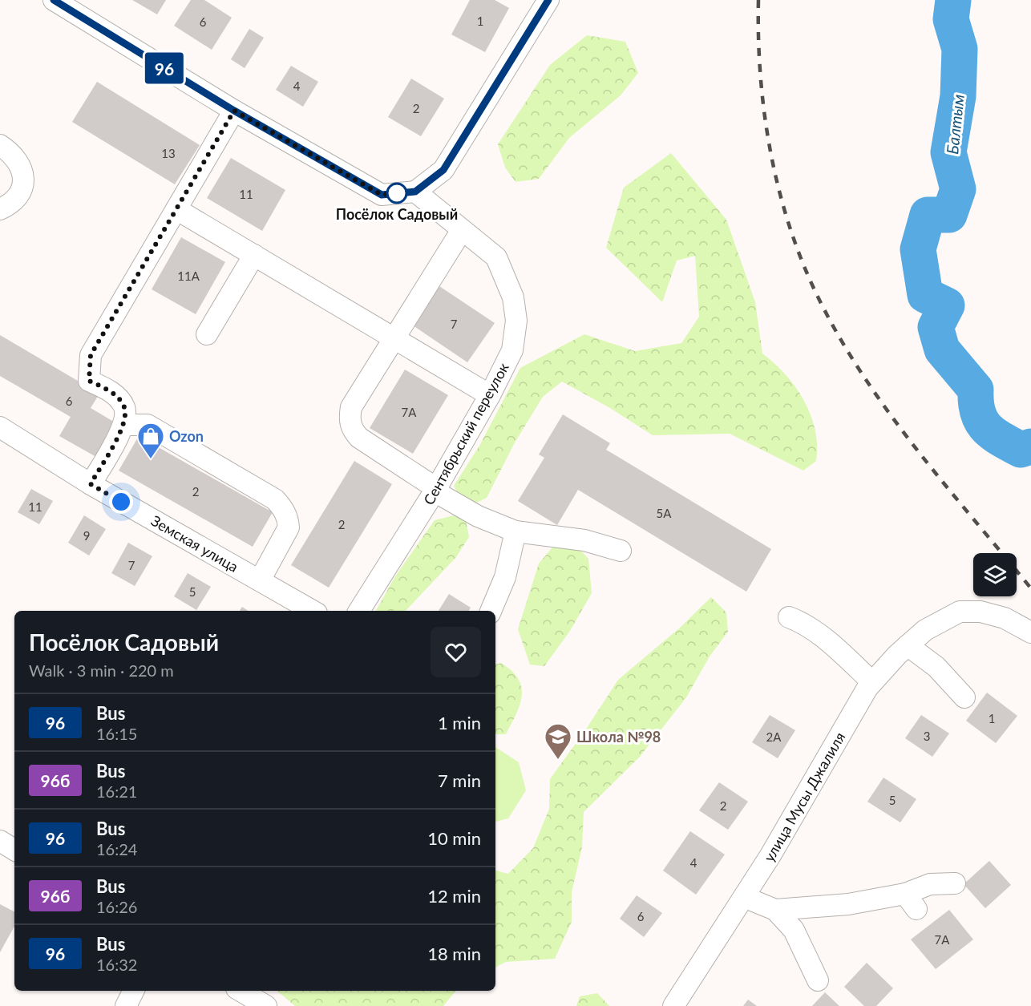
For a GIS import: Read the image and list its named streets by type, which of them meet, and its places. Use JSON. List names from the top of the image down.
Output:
{
  "streets": {
    "street": ["Сентябрьский переулок", "Земская улица", "улица Мусы Джалиля"]
  },
  "water": ["Балтым"],
  "places": {
    "other": ["Посёлок Садовый"],
    "shop": ["Ozon"],
    "school or university": ["Школа №98"]
  },
  "lines": ["bus line 96"],
  "house_numbers": [
    "1",
    "6",
    "4",
    "2",
    "13",
    "11",
    "11А",
    "7",
    "6",
    "7А",
    "2",
    "11",
    "5А",
    "2",
    "9",
    "7",
    "5",
    "1",
    "3",
    "2А",
    "5",
    "2",
    "4",
    "6",
    "7А"
  ],
  "page": {
    "on_map": "96",
    "heading": ["Посёлок Садовый", "Walk · 3 min · 220 m"],
    "list": [
      {
        "mark": "96",
        "name": "Bus",
        "note": "16:15",
        "value": "1 min"
      },
      {
        "mark": "96б",
        "name": "Bus",
        "note": "16:21",
        "value": "7 min"
      },
      {
        "mark": "96",
        "name": "Bus",
        "note": "16:24",
        "value": "10 min"
      },
      {
        "mark": "96б",
        "name": "Bus",
        "note": "16:26",
        "value": "12 min"
      },
      {
        "mark": "96",
        "name": "Bus",
        "note": "16:32",
        "value": "18 min"
      }
    ]
  }
}
